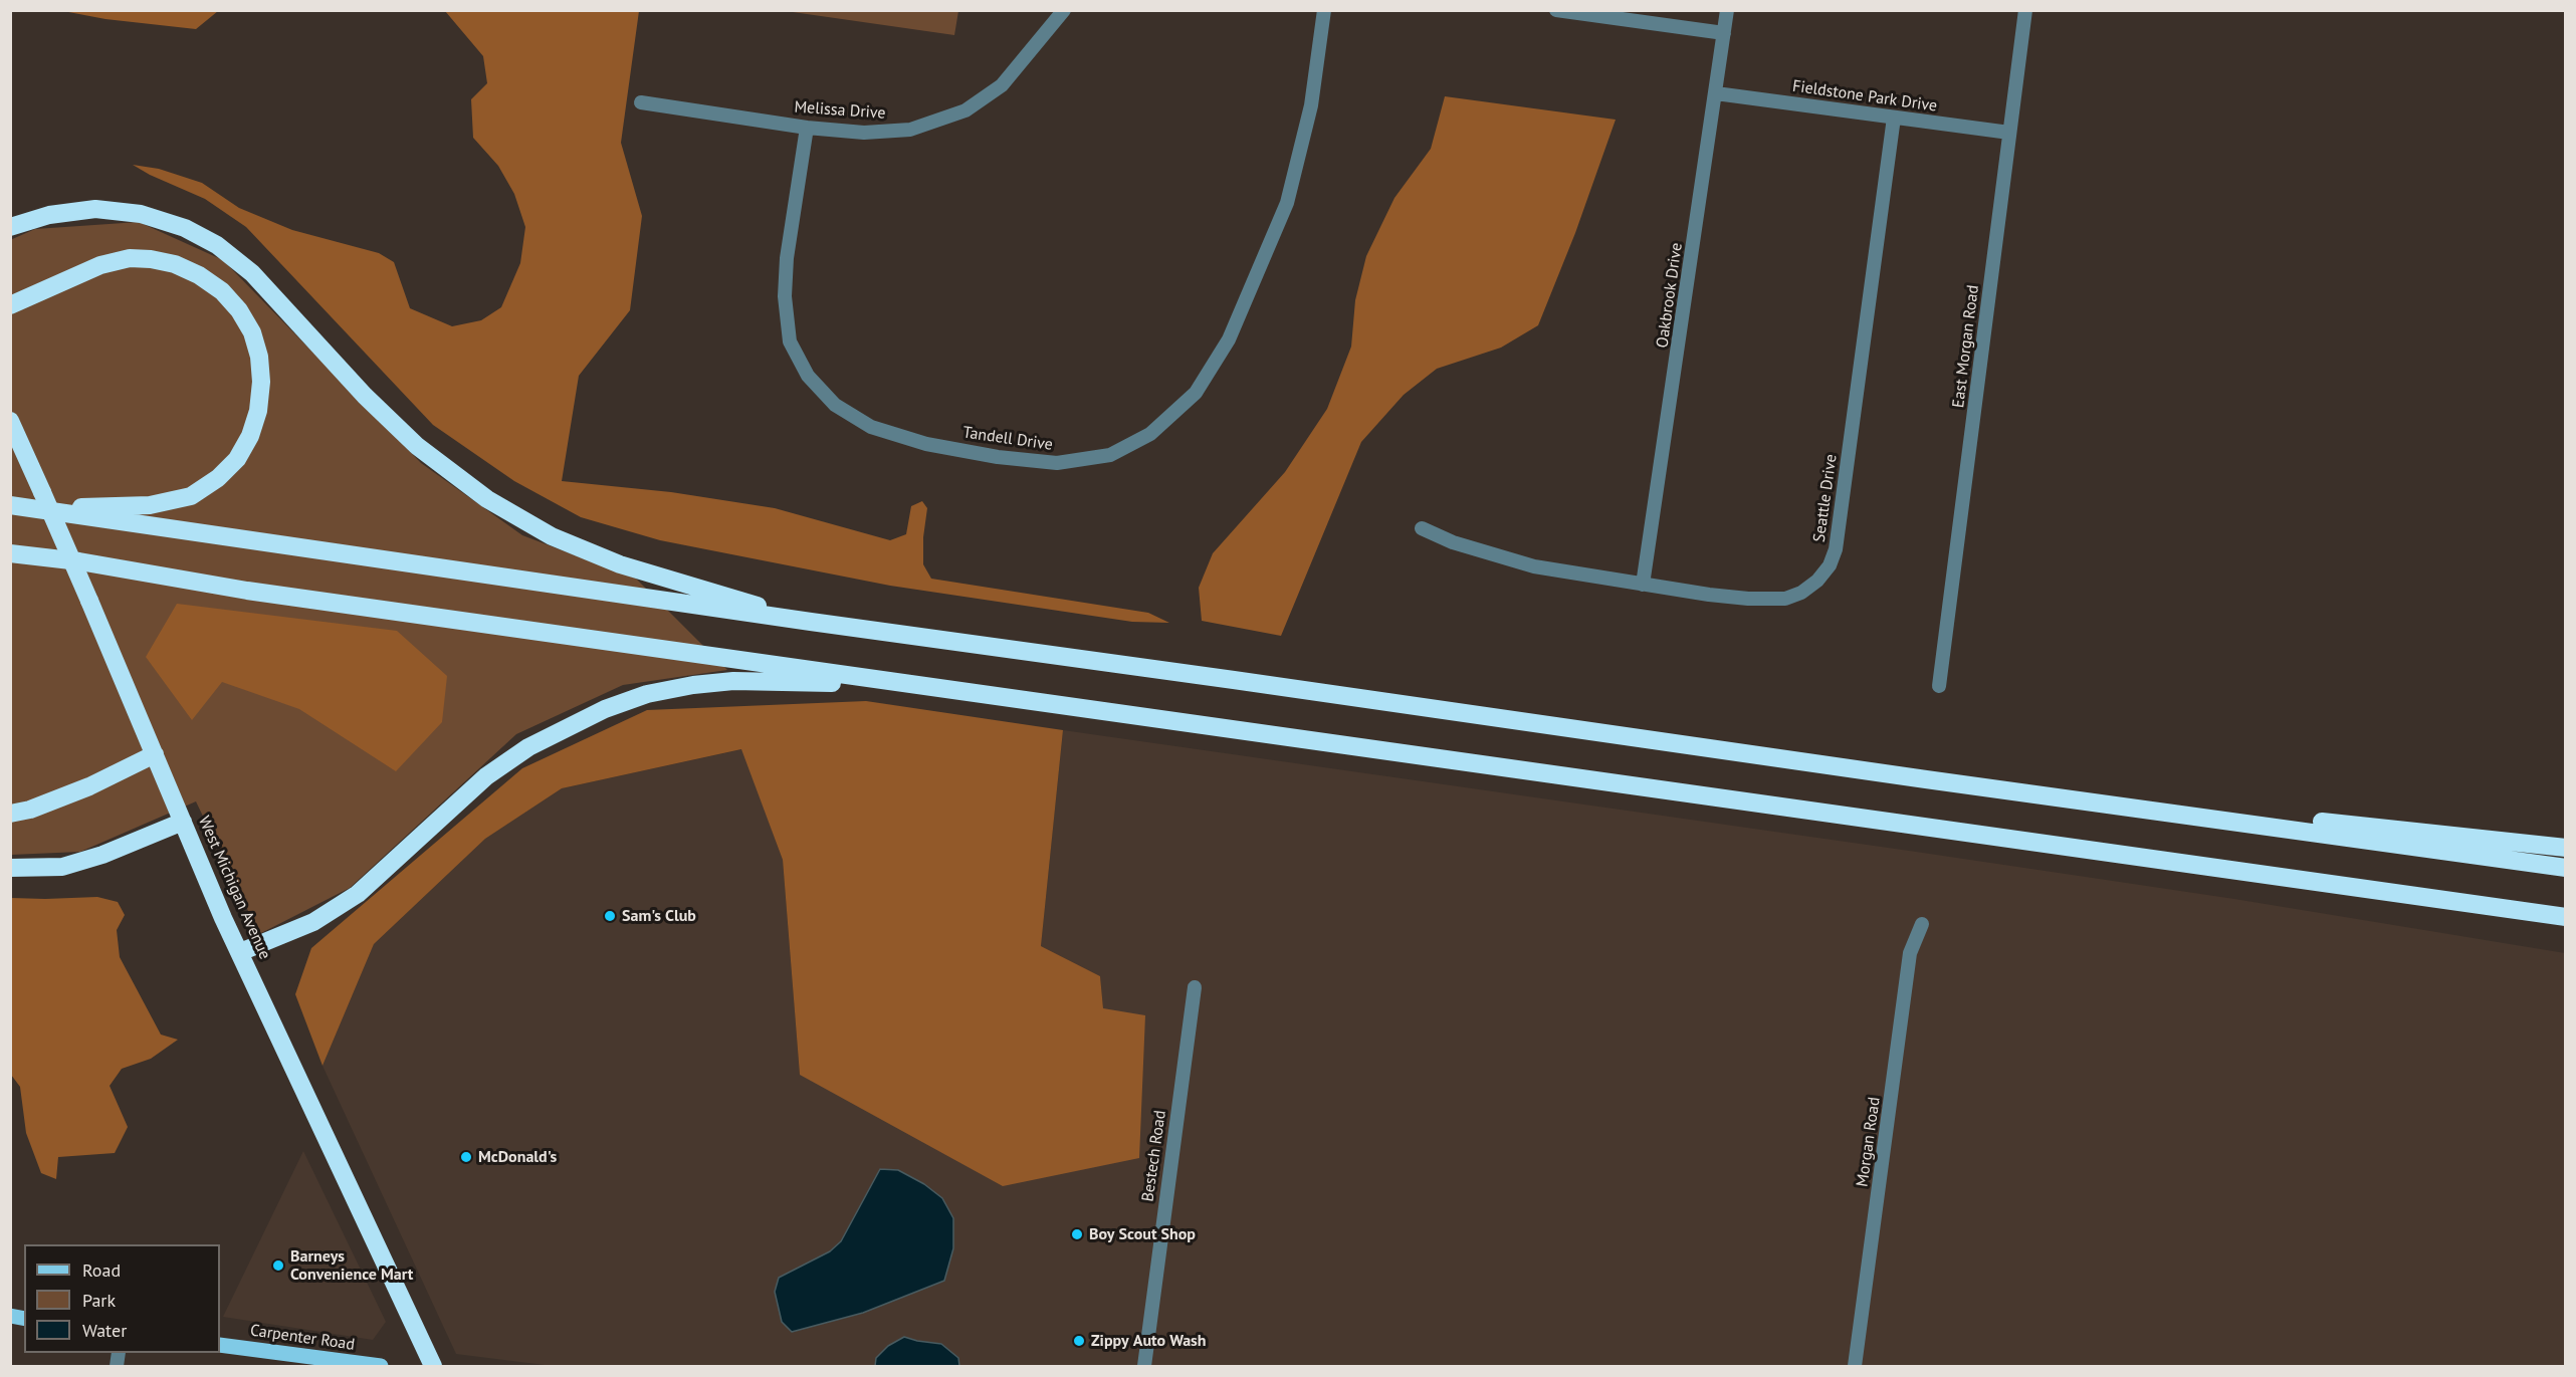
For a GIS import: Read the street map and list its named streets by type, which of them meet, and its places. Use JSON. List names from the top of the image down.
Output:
{
  "streets": {
    "highway": ["West Michigan Avenue"],
    "main road": ["Carpenter Road"],
    "street": [
      "Fieldstone Park Drive",
      "Melissa Drive",
      "Oakbrook Drive",
      "East Morgan Road",
      "Tandell Drive",
      "Seattle Drive",
      "Morgan Road",
      "Bestech Road"
    ]
  },
  "crossings": [
    ["Fieldstone Park Drive", "Oakbrook Drive"],
    ["Fieldstone Park Drive", "East Morgan Road"],
    ["Fieldstone Park Drive", "Seattle Drive"],
    ["Melissa Drive", "Tandell Drive"],
    ["Oakbrook Drive", "Seattle Drive"]
  ],
  "places": [
    "Sam's Club",
    "McDonald's",
    "Boy Scout Shop",
    "Barneys Convenience Mart",
    "Zippy Auto Wash"
  ],
  "legend": ["Road", "Park", "Water"]
}
